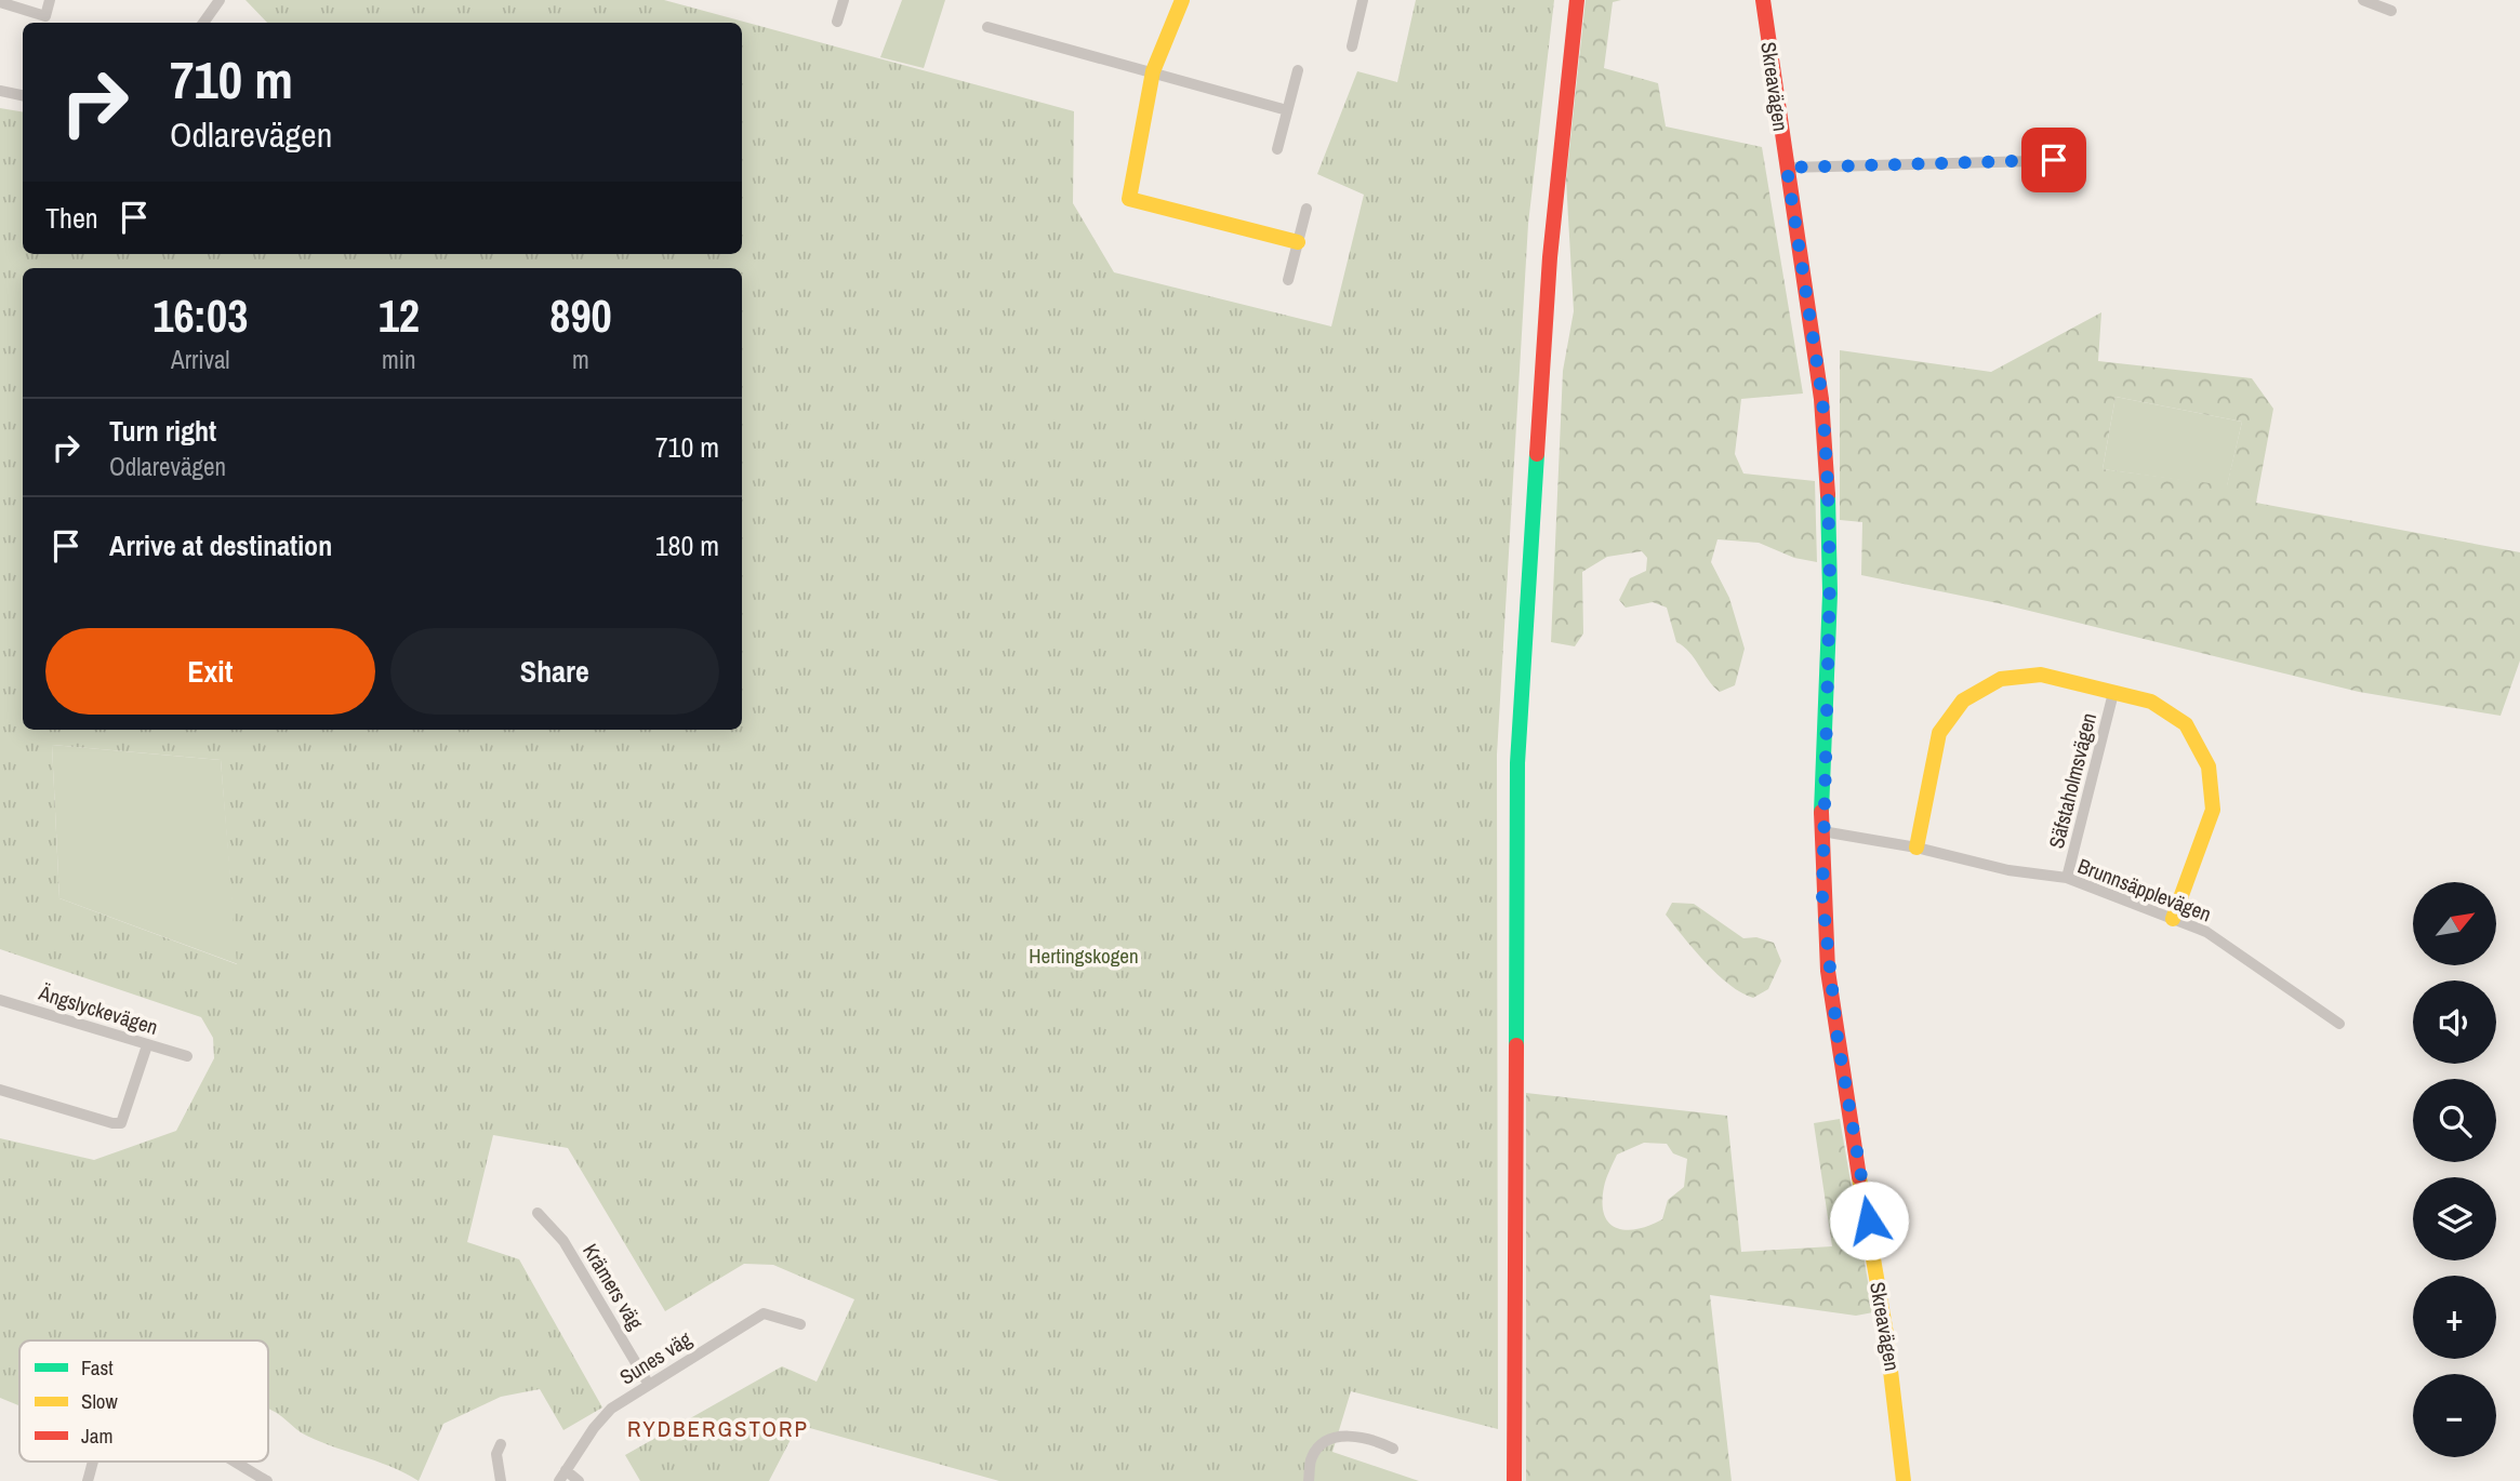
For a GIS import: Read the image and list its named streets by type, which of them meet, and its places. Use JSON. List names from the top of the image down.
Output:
{
  "streets": {
    "street": [
      "Skreavägen",
      "Säfstaholmsvägen",
      "Brunnsäpplevägen",
      "Ängslyckevägen",
      "Krämers väg",
      "Sunes väg"
    ]
  },
  "crossings": [
    ["Skreavägen", "Brunnsäpplevägen"],
    ["Säfstaholmsvägen", "Brunnsäpplevägen"],
    ["Krämers väg", "Sunes väg"]
  ],
  "districts": ["RYDBERGSTORP"],
  "parks": ["Hertingskogen"],
  "legend": ["Fast", "Slow", "Jam"],
  "north": "top right",
  "page": {
    "turn": ["710 m", "Odlarevägen"],
    "then": "Then",
    "eta": [
      "16:03",
      "Arrival",
      "12",
      "min",
      "890",
      "m"
    ],
    "list": [
      {
        "name": "Turn right",
        "note": "Odlarevägen",
        "value": "710 m"
      },
      {
        "name": "Arrive at destination",
        "value": "180 m"
      }
    ],
    "buttons": ["Exit", "Share"],
    "map_buttons": ["+", "−"]
  }
}
